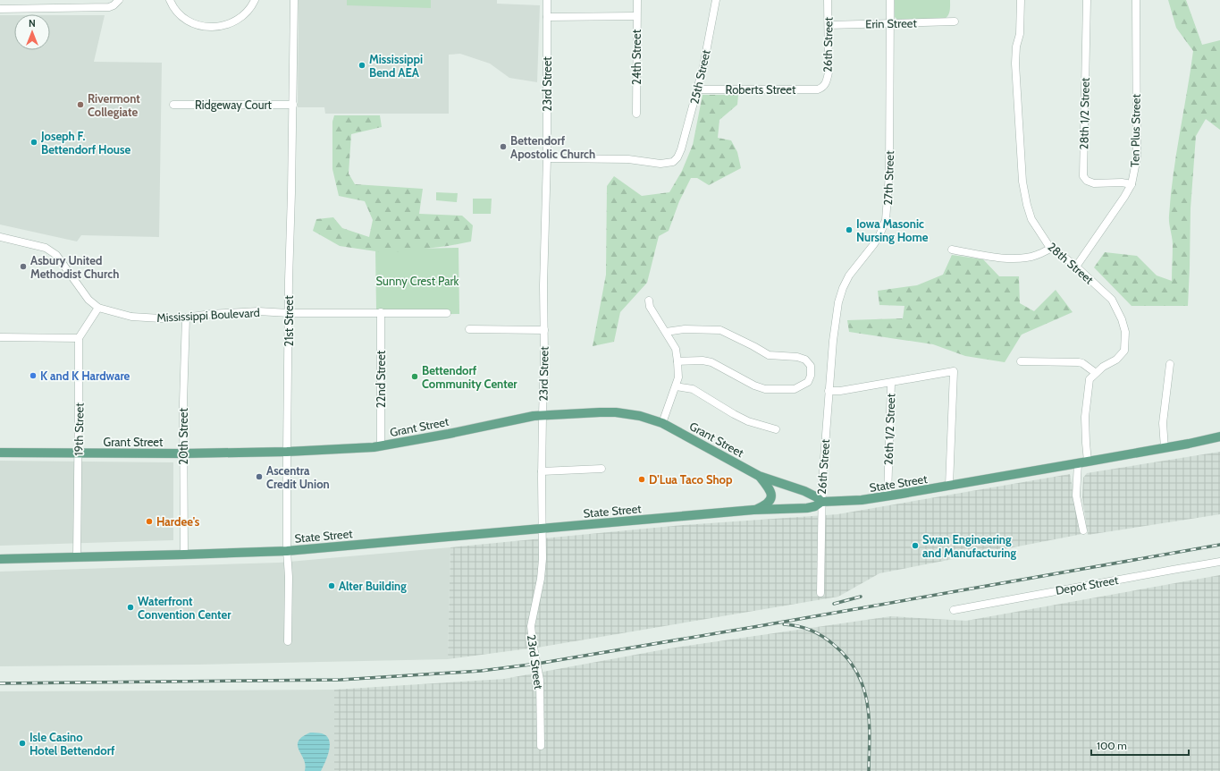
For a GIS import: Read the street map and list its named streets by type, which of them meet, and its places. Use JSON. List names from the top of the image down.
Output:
{
  "streets": {
    "main road": ["Grant Street", "State Street"],
    "street": [
      "Erin Street",
      "26th Street",
      "24th Street",
      "25th Street",
      "23rd Street",
      "Roberts Street",
      "Ridgeway Court",
      "28th 1/2 Street",
      "Ten Plus Street",
      "27th Street",
      "28th Street",
      "Mississippi Boulevard",
      "21st Street",
      "22nd Street",
      "19th Street",
      "26th 1/2 Street",
      "20th Street",
      "Depot Street"
    ]
  },
  "crossings": [
    ["Erin Street", "26th Street"],
    ["Erin Street", "27th Street"],
    ["26th Street", "Roberts Street"],
    ["26th Street", "27th Street"],
    ["26th Street", "Grant Street"],
    ["26th Street", "State Street"],
    ["25th Street", "23rd Street"],
    ["25th Street", "Roberts Street"],
    ["23rd Street", "Grant Street"],
    ["23rd Street", "State Street"],
    ["Ridgeway Court", "21st Street"],
    ["28th 1/2 Street", "Ten Plus Street"],
    ["Ten Plus Street", "28th Street"],
    ["28th Street", "State Street"],
    ["Mississippi Boulevard", "21st Street"],
    ["Mississippi Boulevard", "22nd Street"],
    ["Mississippi Boulevard", "20th Street"],
    ["21st Street", "Grant Street"],
    ["21st Street", "State Street"],
    ["22nd Street", "Grant Street"],
    ["Grant Street", "19th Street"],
    ["Grant Street", "20th Street"],
    ["Grant Street", "State Street"],
    ["19th Street", "State Street"],
    ["26th 1/2 Street", "State Street"],
    ["20th Street", "State Street"]
  ],
  "parks": ["Sunny Crest Park"],
  "places": [
    "Mississippi Bend AEA",
    "Rivermont Collegiate",
    "Joseph F. Bettendorf House",
    "Bettendorf Apostolic Church",
    "Iowa Masonic Nursing Home",
    "Asbury United Methodist Church",
    "K and K Hardware",
    "Bettendorf Community Center",
    "Ascentra Credit Union",
    "D'Lua Taco Shop",
    "Hardee's",
    "Swan Engineering and Manufacturing",
    "Alter Building",
    "Waterfront Convention Center",
    "Isle Casino Hotel Bettendorf"
  ],
  "scale_bar": "100 m",
  "north": "top"
}
